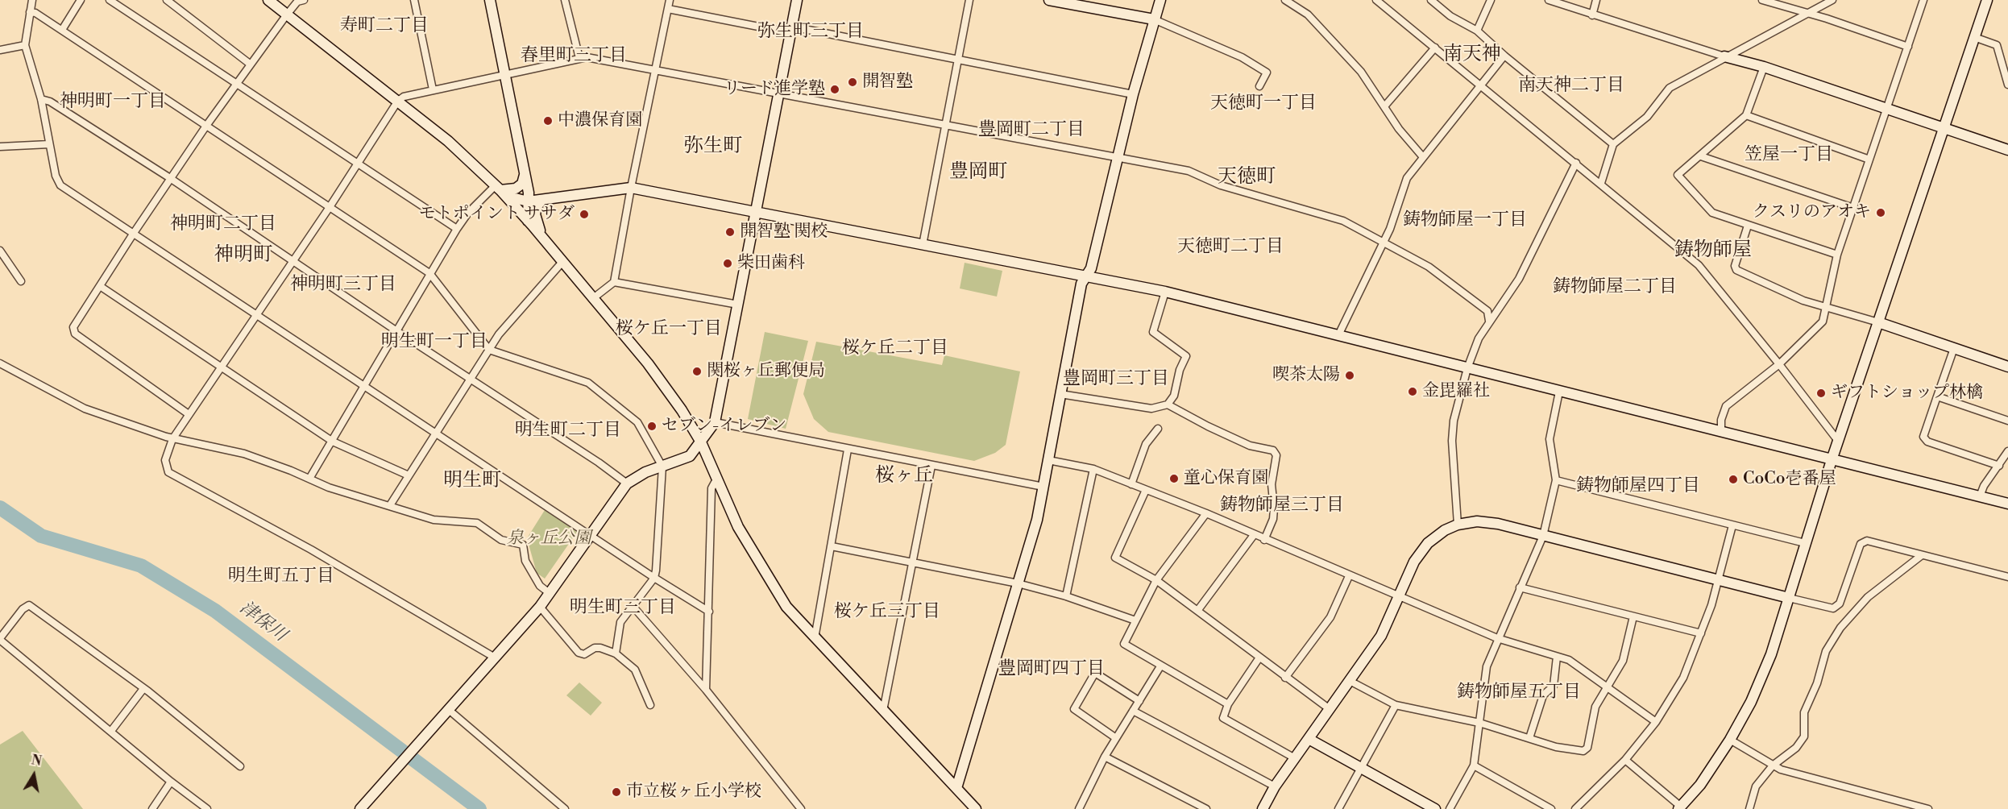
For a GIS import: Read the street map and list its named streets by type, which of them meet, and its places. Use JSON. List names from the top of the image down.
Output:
{
  "districts": [
    "寿町二丁目",
    "弥生町三丁目",
    "南天神",
    "春里町三丁目",
    "南天神二丁目",
    "神明町一丁目",
    "天徳町一丁目",
    "豊岡町二丁目",
    "弥生町",
    "笠屋一丁目",
    "豊岡町",
    "天徳町",
    "鋳物師屋一丁目",
    "神明町二丁目",
    "天徳町二丁目",
    "鋳物師屋",
    "神明町",
    "神明町三丁目",
    "鋳物師屋二丁目",
    "桜ケ丘一丁目",
    "明生町一丁目",
    "桜ケ丘二丁目",
    "豊岡町三丁目",
    "明生町二丁目",
    "桜ヶ丘",
    "明生町",
    "鋳物師屋四丁目",
    "鋳物師屋三丁目",
    "明生町五丁目",
    "明生町三丁目",
    "桜ケ丘三丁目",
    "豊岡町四丁目",
    "鋳物師屋五丁目"
  ],
  "water": ["津保川"],
  "parks": ["泉ヶ丘公園"],
  "places": [
    "開智塾",
    "リード進学塾",
    "中濃保育園",
    "クスリのアオキ",
    "モトポイント ササダ",
    "開智塾 関校",
    "柴田歯科",
    "関桜ヶ丘郵便局",
    "喫茶太陽",
    "金毘羅社",
    "ギフトショップ林檎",
    "セブン-イレブン",
    "童心保育園",
    "CoCo壱番屋",
    "市立桜ヶ丘小学校"
  ],
  "north": "top"
}
